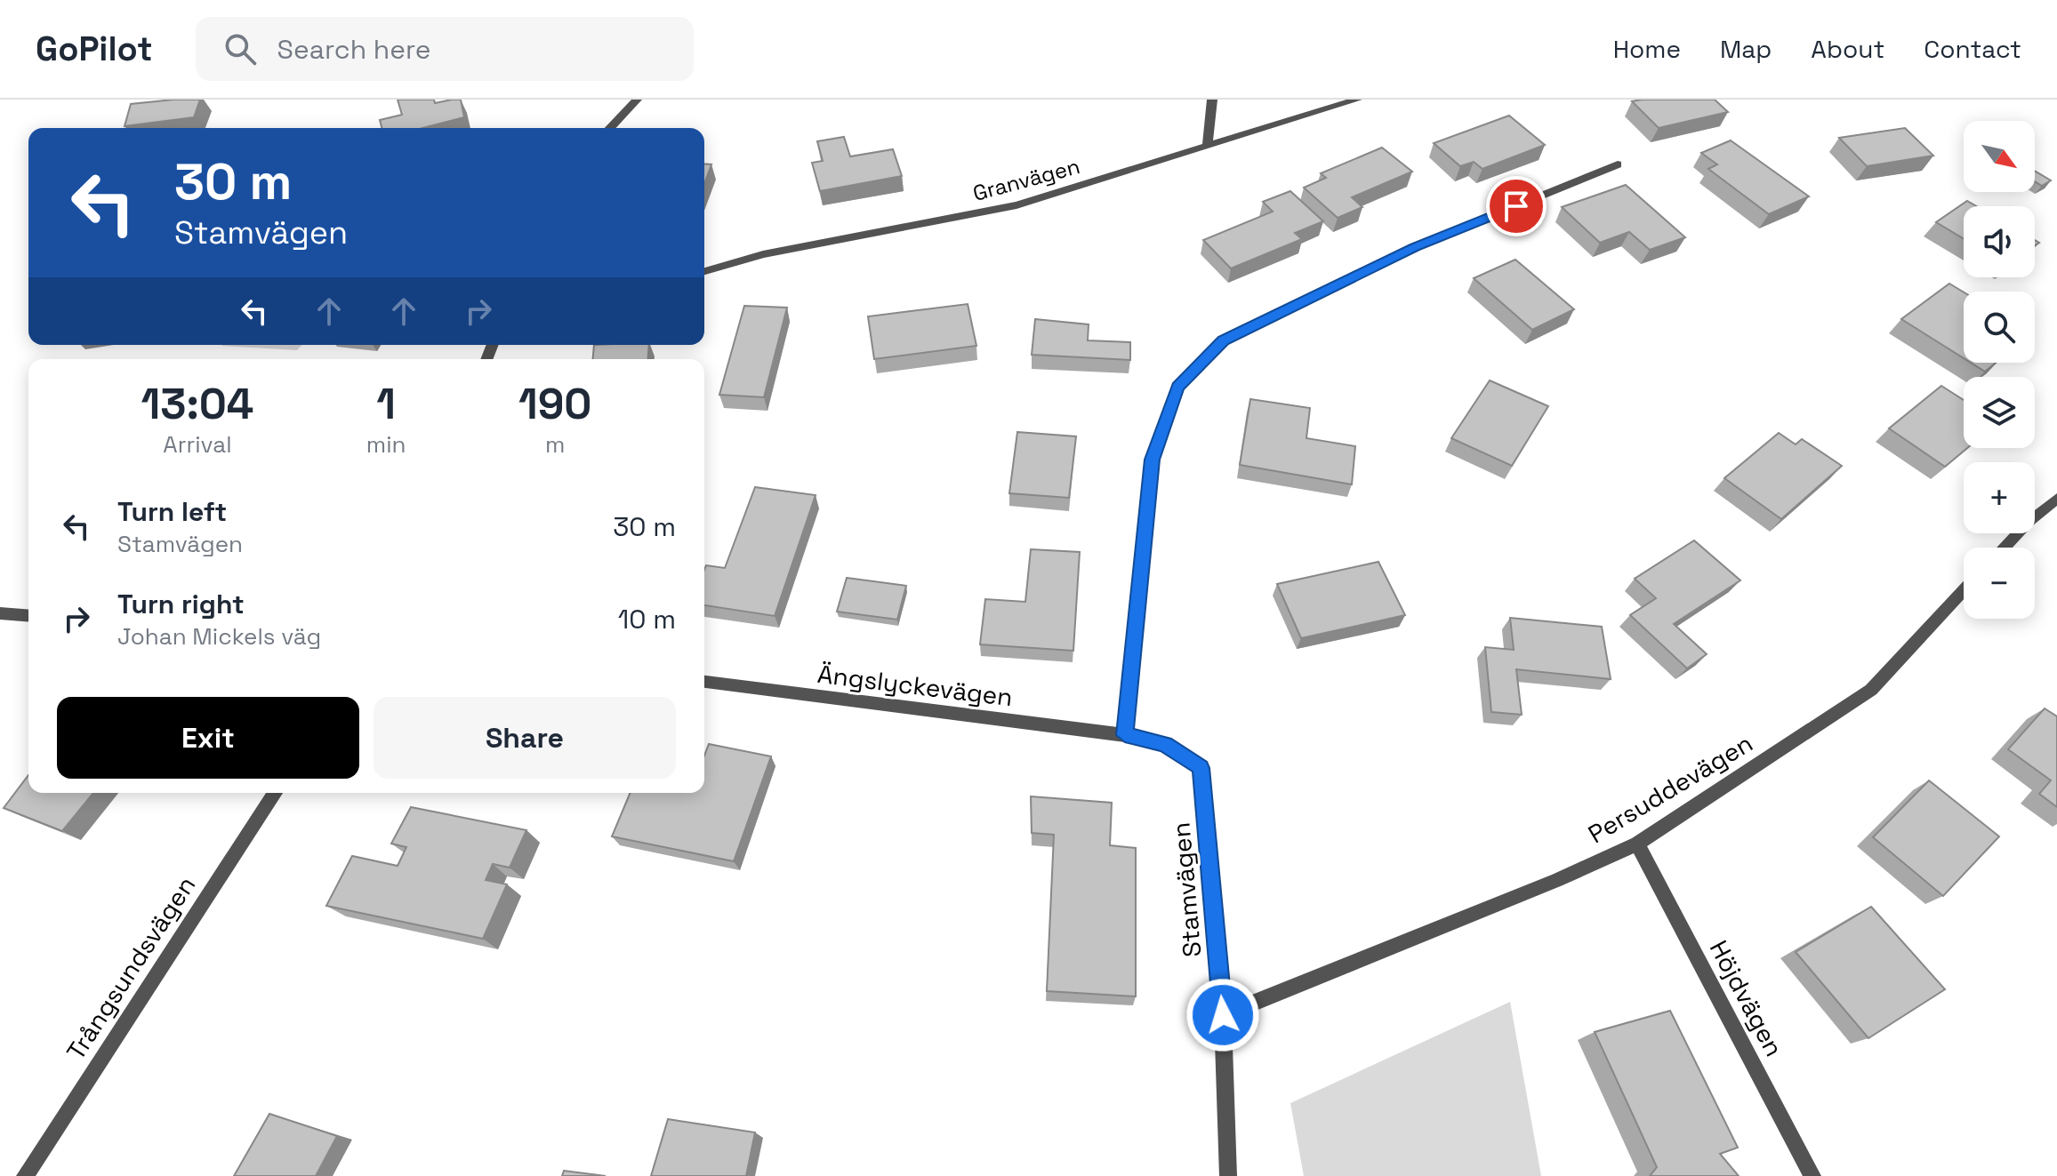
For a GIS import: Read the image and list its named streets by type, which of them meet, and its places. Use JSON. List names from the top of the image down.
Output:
{
  "streets": {
    "street": [
      "Granvägen",
      "Ängslyckevägen",
      "Persuddevägen",
      "Stamvägen",
      "Trångsundsvägen",
      "Höjdvägen"
    ]
  },
  "crossings": [
    ["Ängslyckevägen", "Stamvägen"],
    ["Persuddevägen", "Stamvägen"],
    ["Persuddevägen", "Höjdvägen"]
  ],
  "north": "bottom right",
  "page": {
    "header": "GoPilot",
    "search": "Search here",
    "nav": [
      "Home",
      "Map",
      "About",
      "Contact"
    ],
    "map_buttons": ["+", "−"],
    "turn": ["30 m", "Stamvägen"],
    "eta": [
      "13:04",
      "Arrival",
      "1",
      "min",
      "190",
      "m"
    ],
    "list": [
      {
        "name": "Turn left",
        "note": "Stamvägen",
        "value": "30 m"
      },
      {
        "name": "Turn right",
        "note": "Johan Mickels väg",
        "value": "10 m"
      }
    ],
    "buttons": ["Exit", "Share"]
  }
}
